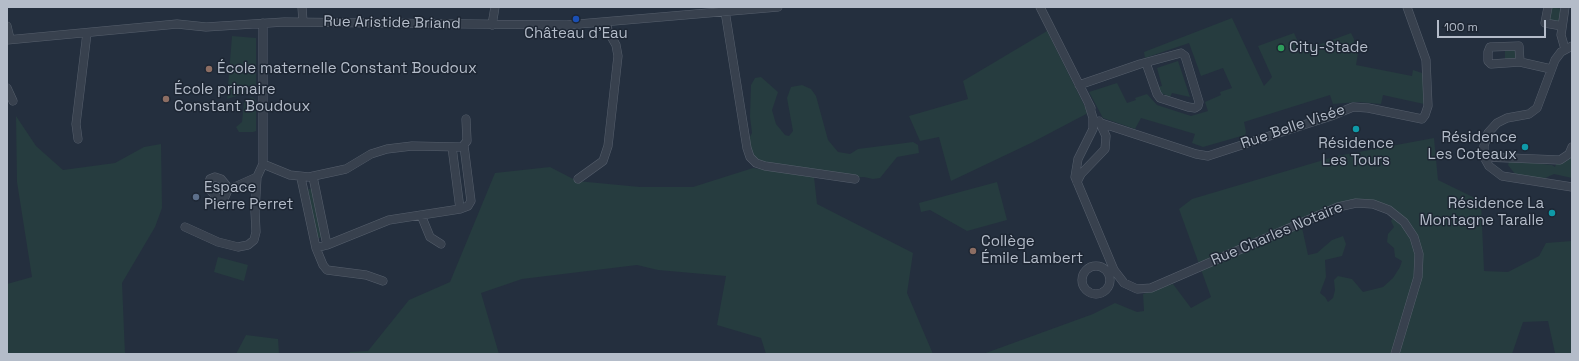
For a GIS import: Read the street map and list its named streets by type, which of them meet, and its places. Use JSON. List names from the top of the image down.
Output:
{
  "streets": {
    "street": ["Rue Aristide Briand", "Rue Belle Visée", "Rue Charles Notaire"]
  },
  "crossings": [
    ["Rue Belle Visée", "Rue Charles Notaire"]
  ],
  "places": [
    "Château d'Eau",
    "City-Stade",
    "École maternelle Constant Boudoux",
    "École primaire Constant Boudoux",
    "Résidence Les Tours",
    "Résidence Les Coteaux",
    "Espace Pierre Perret",
    "Résidence La Montagne Taralle",
    "Collège Émile Lambert"
  ],
  "scale_bar": "100 m"
}
